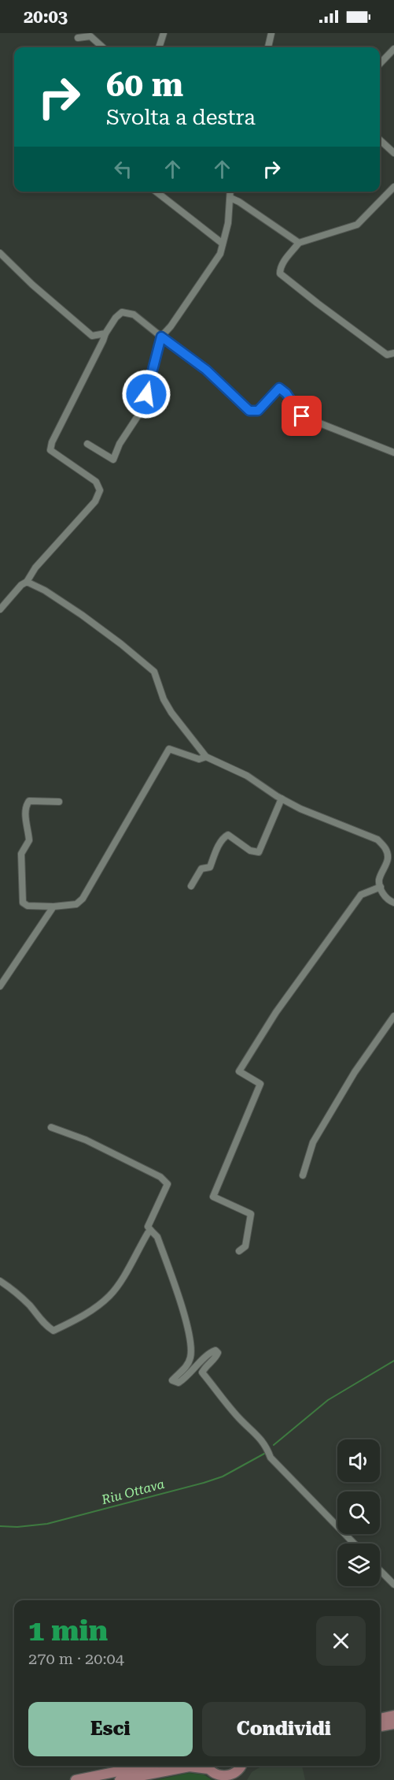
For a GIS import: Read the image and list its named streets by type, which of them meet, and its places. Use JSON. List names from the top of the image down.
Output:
{
  "water": ["Riu Ottava"],
  "page": {
    "status": "20:03",
    "turn": ["60 m", "Svolta a destra"],
    "heading": ["1 min", "270 m · 20:04"],
    "buttons": ["Esci", "Condividi"]
  }
}
